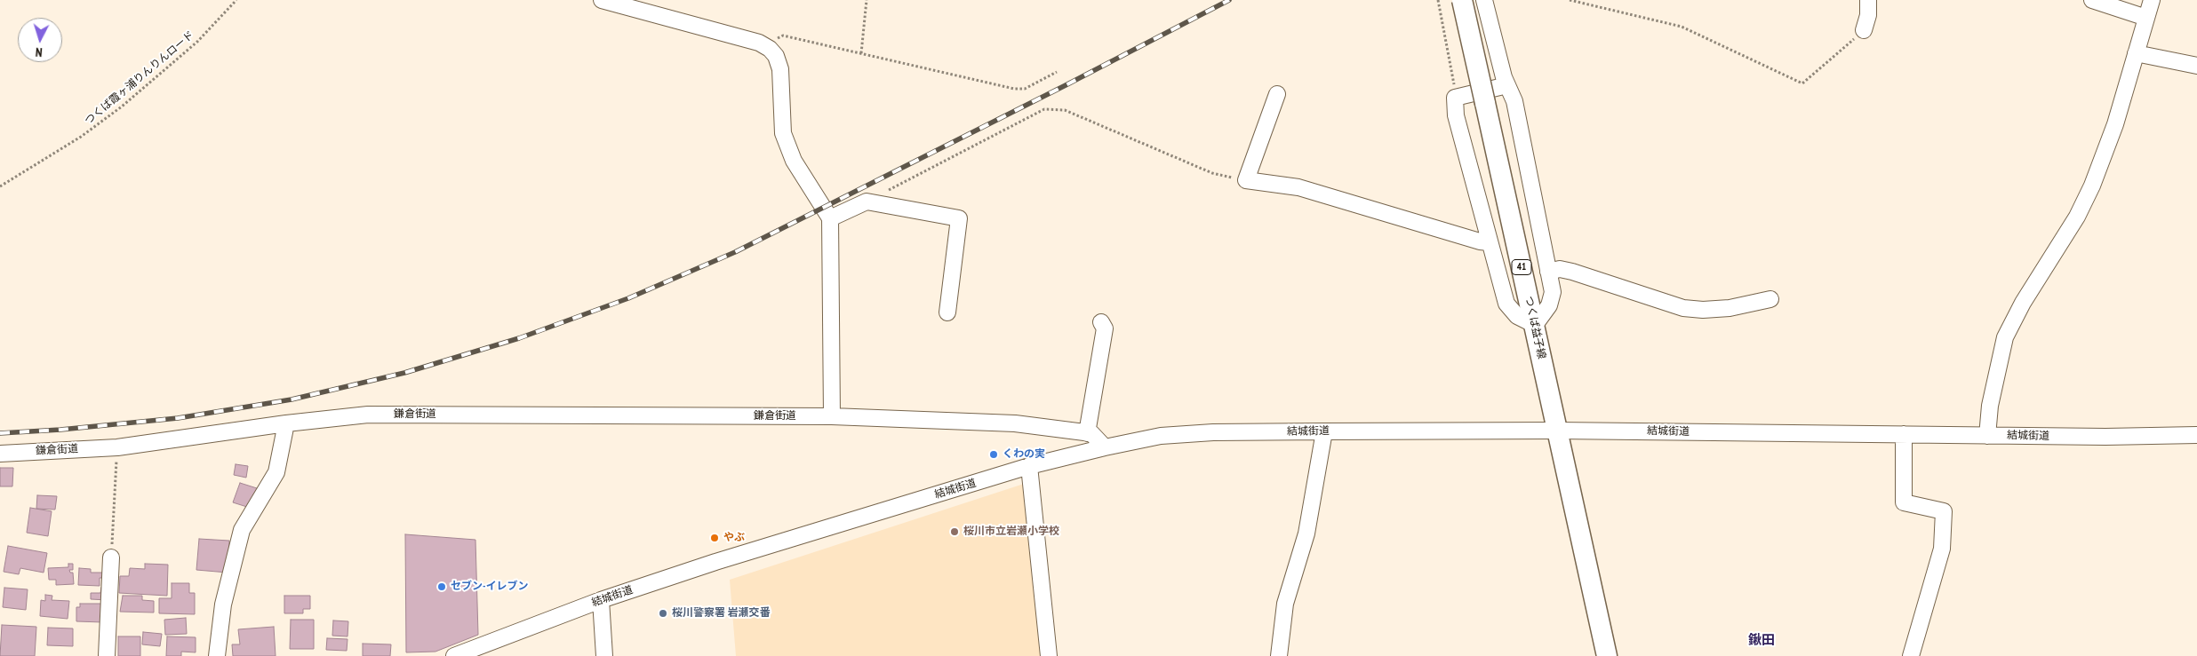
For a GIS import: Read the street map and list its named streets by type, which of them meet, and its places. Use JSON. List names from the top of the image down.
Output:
{
  "streets": {
    "main road": ["41", "つくば益子線"],
    "street": ["鎌倉街道", "結城街道"],
    "path": ["つくば霞ヶ浦りんりんロード"]
  },
  "crossings": [
    ["つくば益子線", "結城街道"]
  ],
  "districts": ["鍬田"],
  "places": [
    "くわの実",
    "桜川市立岩瀬小学校",
    "やぶ",
    "セブン-イレブン",
    "桜川警察署 岩瀬交番"
  ],
  "north": "bottom"
}
